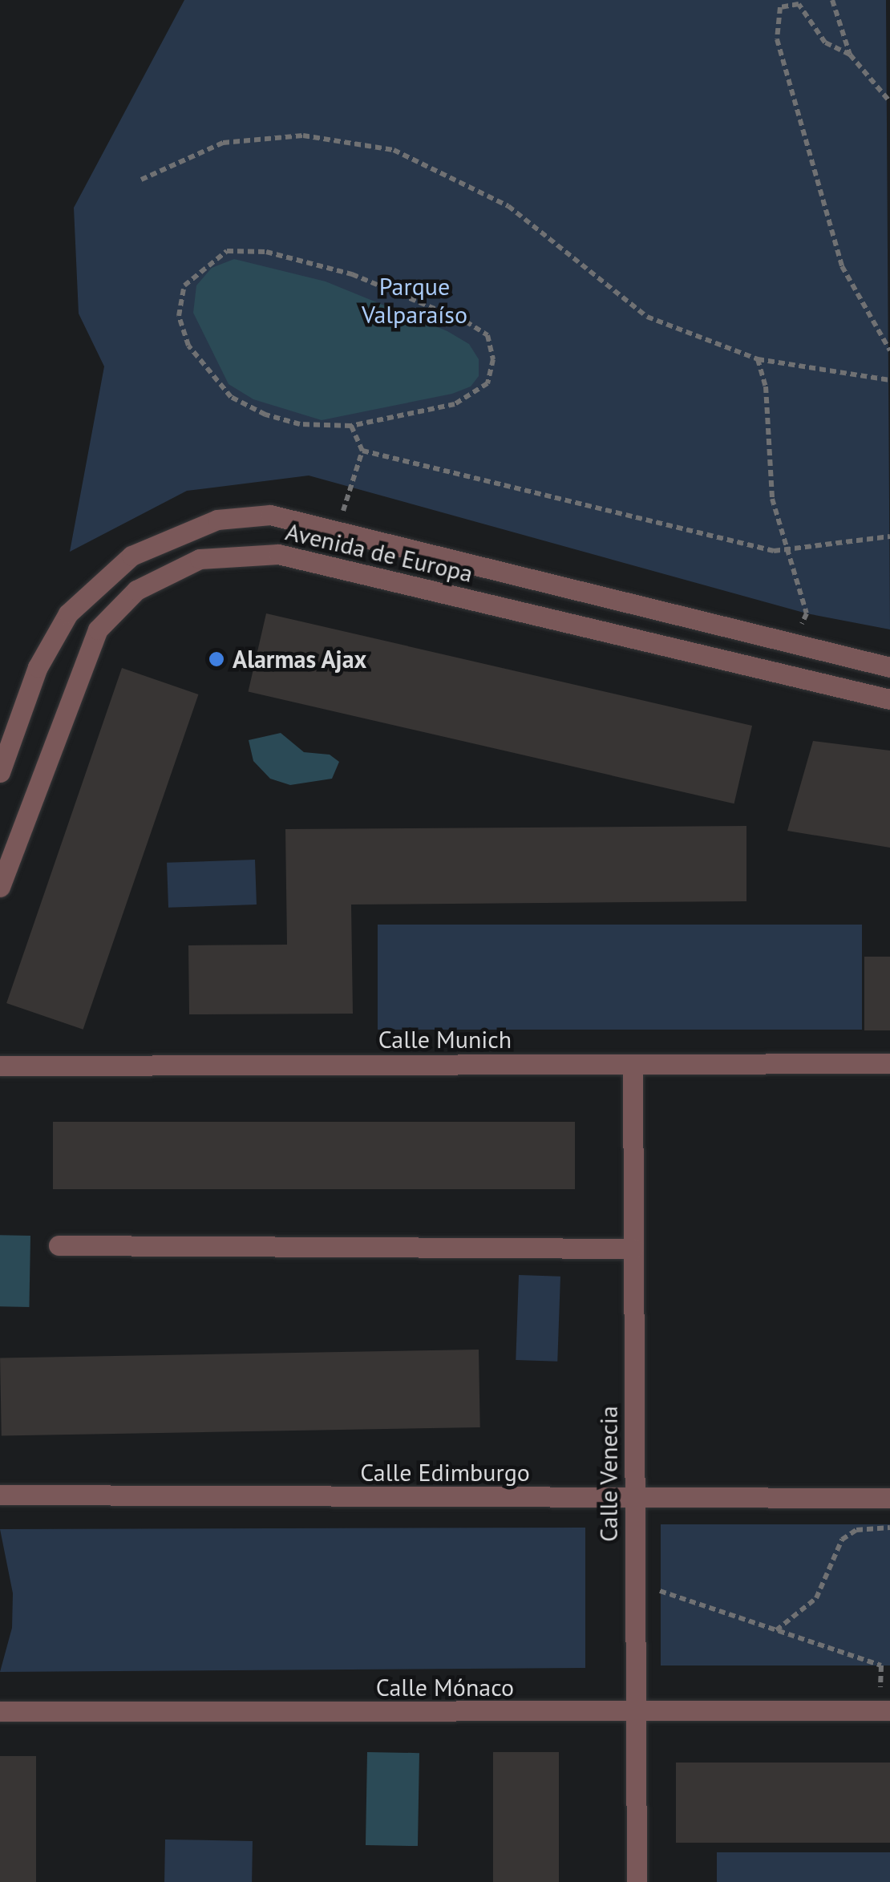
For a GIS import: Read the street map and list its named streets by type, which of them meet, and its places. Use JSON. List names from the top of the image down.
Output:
{
  "streets": {
    "street": [
      "Avenida de Europa",
      "Calle Munich",
      "Calle Edimburgo",
      "Calle Venecia",
      "Calle Mónaco"
    ]
  },
  "crossings": [
    ["Calle Munich", "Calle Venecia"],
    ["Calle Edimburgo", "Calle Venecia"],
    ["Calle Venecia", "Calle Mónaco"]
  ],
  "parks": ["Parque Valparaíso"],
  "places": ["Alarmas Ajax"]
}
